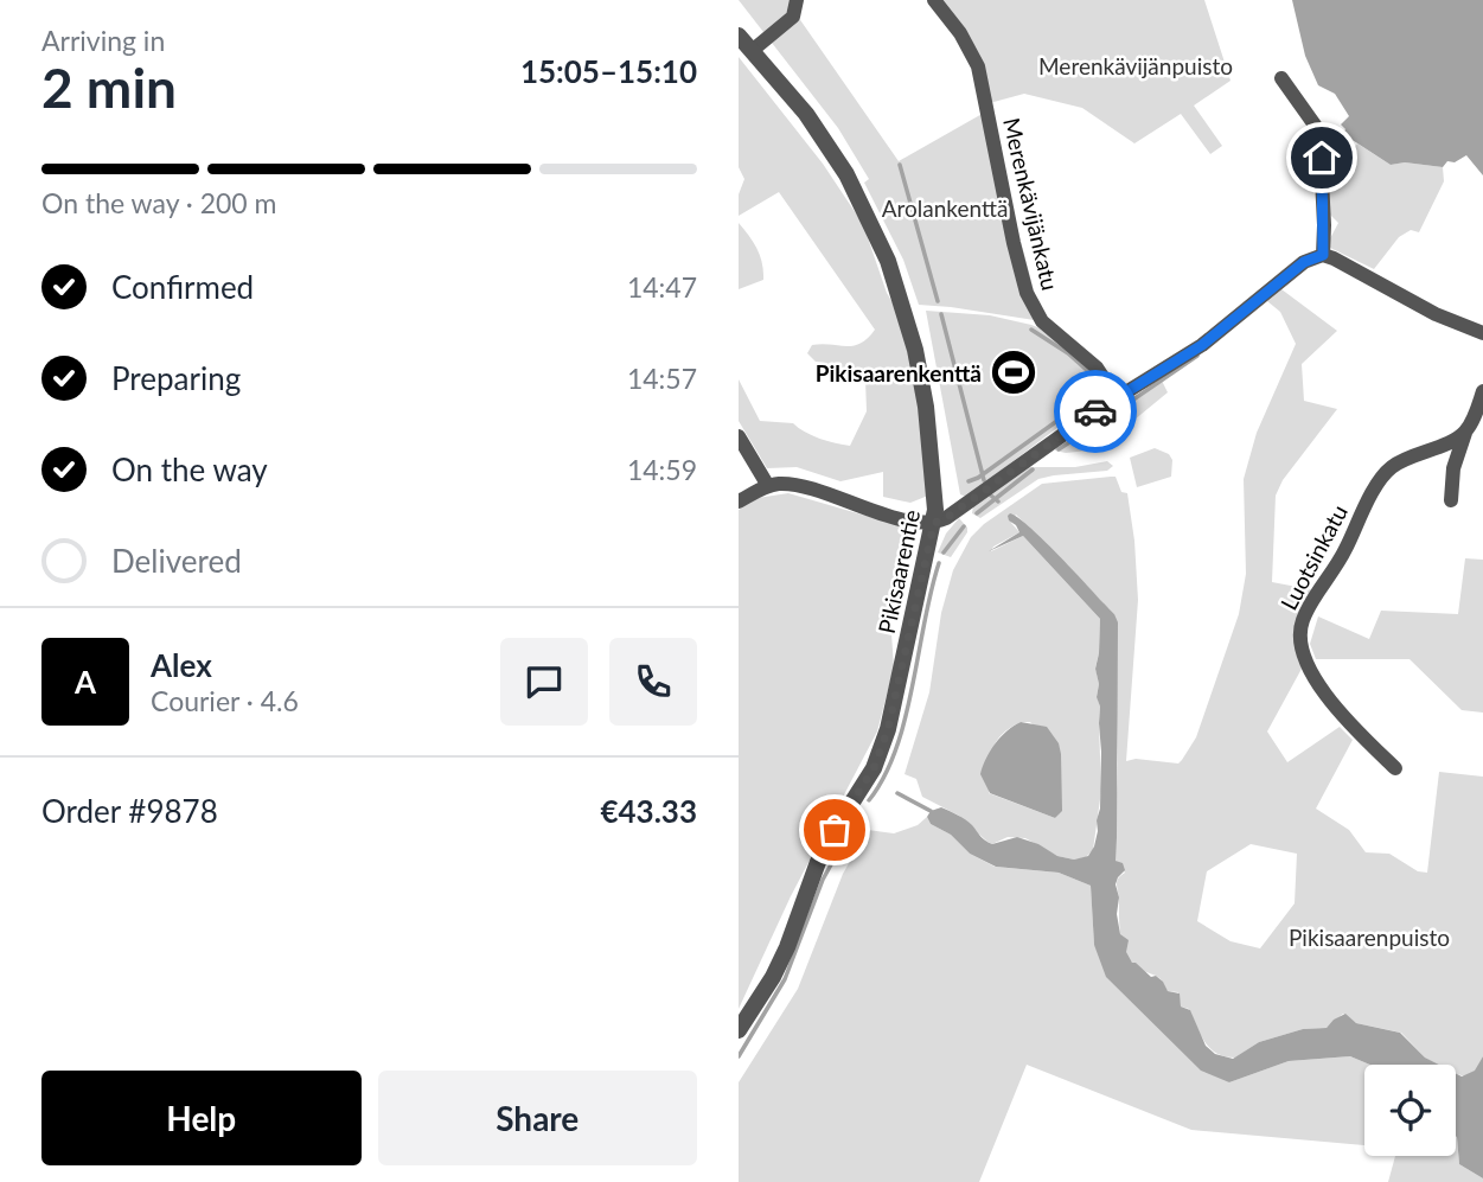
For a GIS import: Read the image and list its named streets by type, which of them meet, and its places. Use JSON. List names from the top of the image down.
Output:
{
  "streets": {
    "street": ["Merenkävijänkatu", "Luotsinkatu", "Pikisaarentie"]
  },
  "parks": ["Merenkävijänpuisto", "Arolankenttä", "Pikisaarenpuisto"],
  "places": {
    "sports": ["Pikisaarenkenttä"]
  },
  "page": {
    "heading": ["2 min", "Arriving in", "15:05–15:10"],
    "panel": [
      "Alex",
      "Courier · 4.6",
      "Order #9878",
      "€43.33"
    ],
    "bar": "On the way · 200 m",
    "list": [
      ["Confirmed", "14:47"],
      ["Preparing", "14:57"],
      ["On the way", "14:59"],
      "Delivered"
    ],
    "round": "A",
    "buttons": ["Help", "Share"]
  }
}
